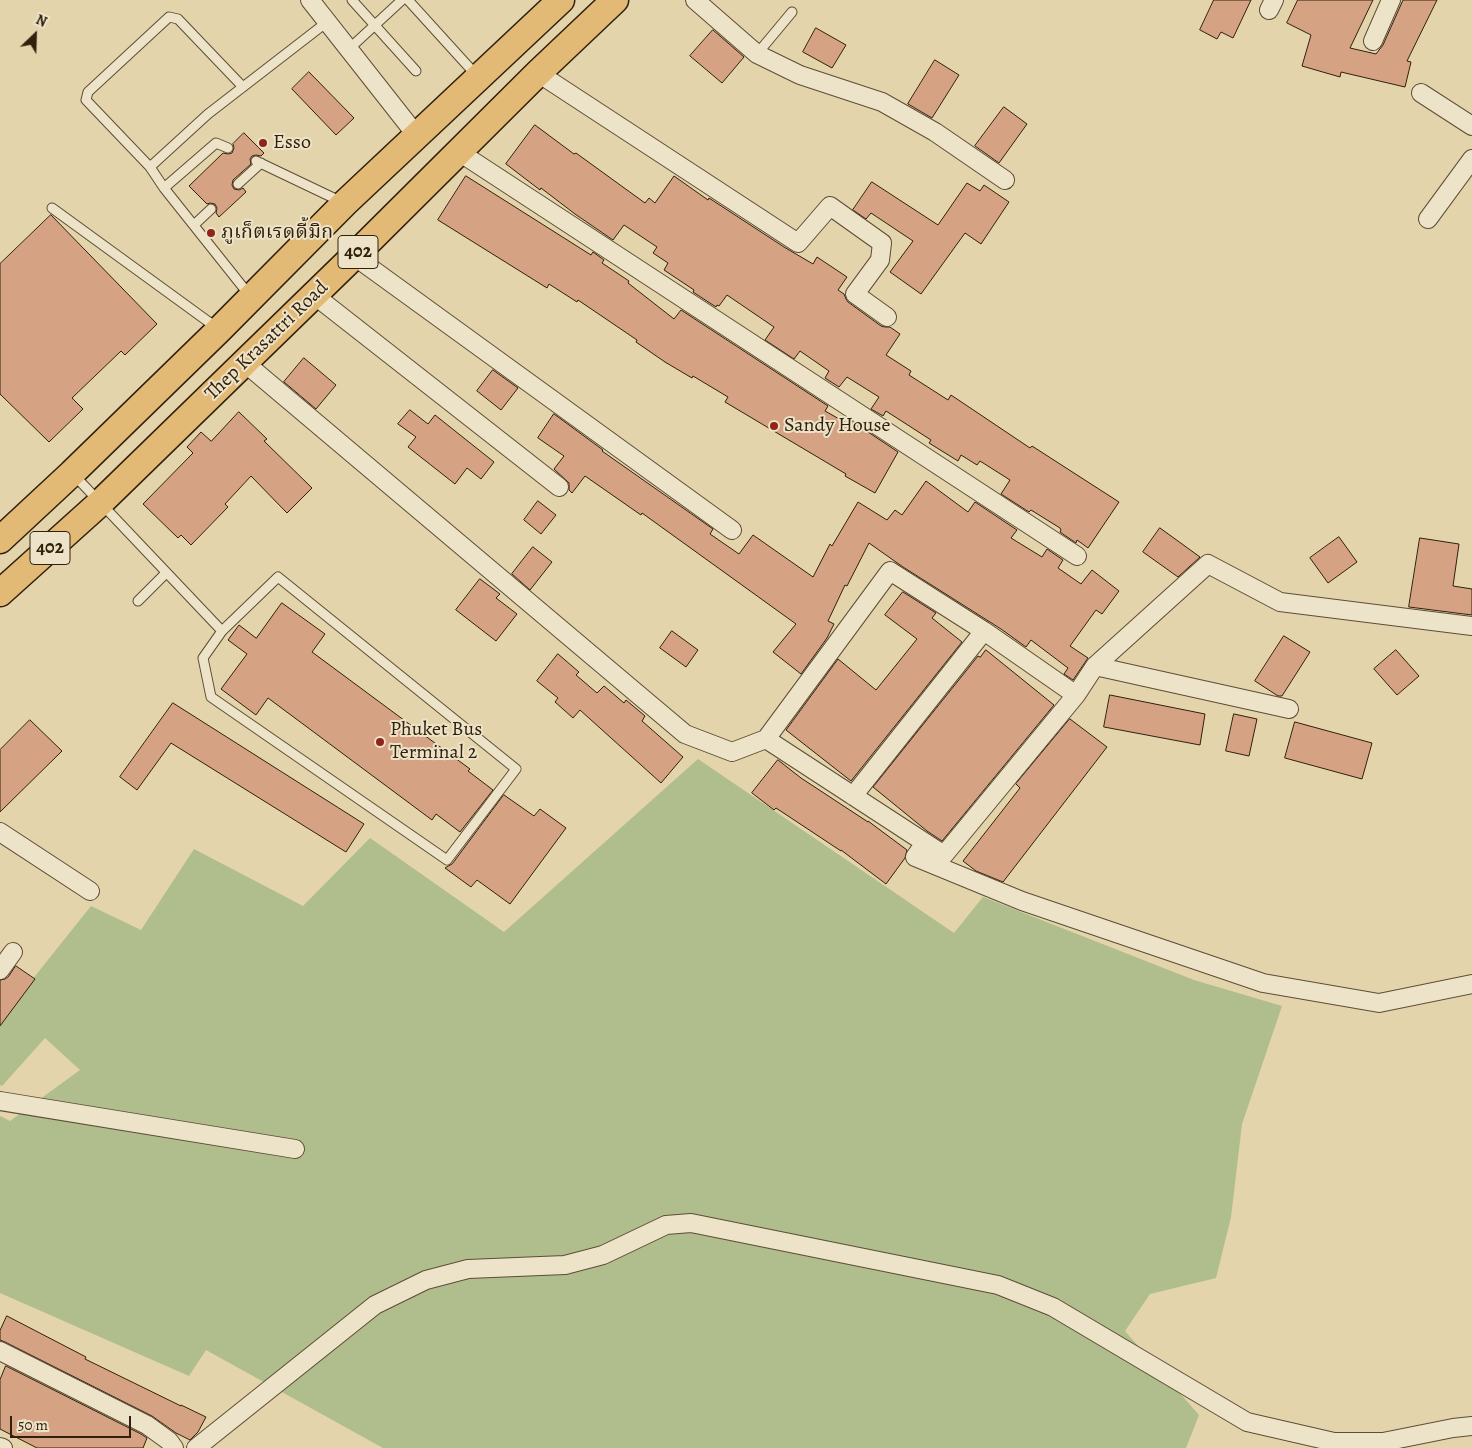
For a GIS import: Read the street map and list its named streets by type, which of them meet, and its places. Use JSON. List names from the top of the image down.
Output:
{
  "streets": {
    "main road": ["402", "Thep Krasattri Road"]
  },
  "places": [
    "Esso",
    "ภูเก็ตเรดดี้มิก",
    "Sandy House",
    "Phuket Bus Terminal 2"
  ],
  "scale_bar": "50 m",
  "north": "top right"
}
